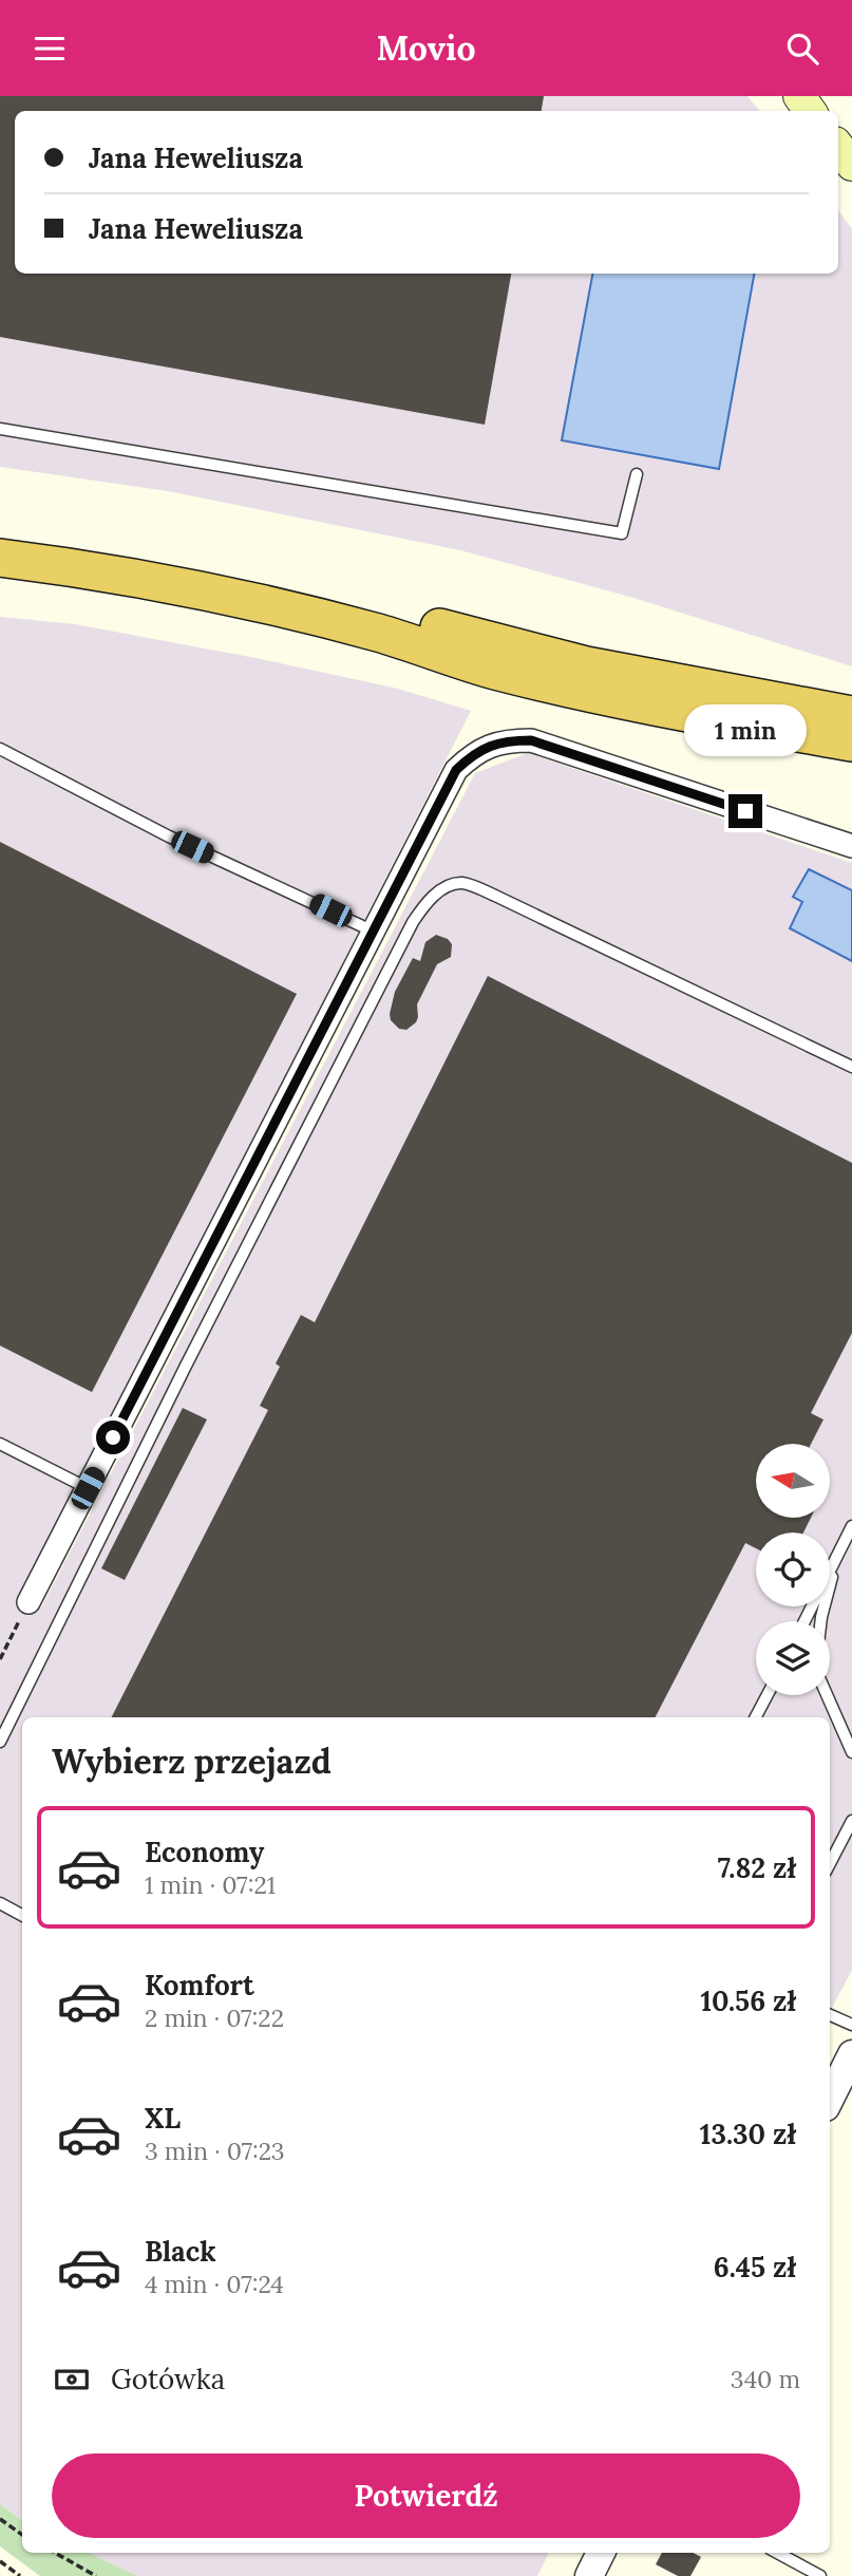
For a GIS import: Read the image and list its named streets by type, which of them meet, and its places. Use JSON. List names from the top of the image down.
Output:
{
  "north": "left",
  "page": {
    "header": "Movio",
    "banner": ["Jana Heweliusza", "Jana Heweliusza"],
    "bubble": "1 min",
    "heading": "Wybierz przejazd",
    "list": [
      {
        "name": "Economy",
        "note": "1 min · 07:21",
        "value": "7.82 zł"
      },
      {
        "name": "Komfort",
        "note": "2 min · 07:22",
        "value": "10.56 zł"
      },
      {
        "name": "XL",
        "note": "3 min · 07:23",
        "value": "13.30 zł"
      },
      {
        "name": "Black",
        "note": "4 min · 07:24",
        "value": "6.45 zł"
      }
    ],
    "pay": ["Gotówka", "340 m"],
    "buttons": "Potwierdź"
  }
}
